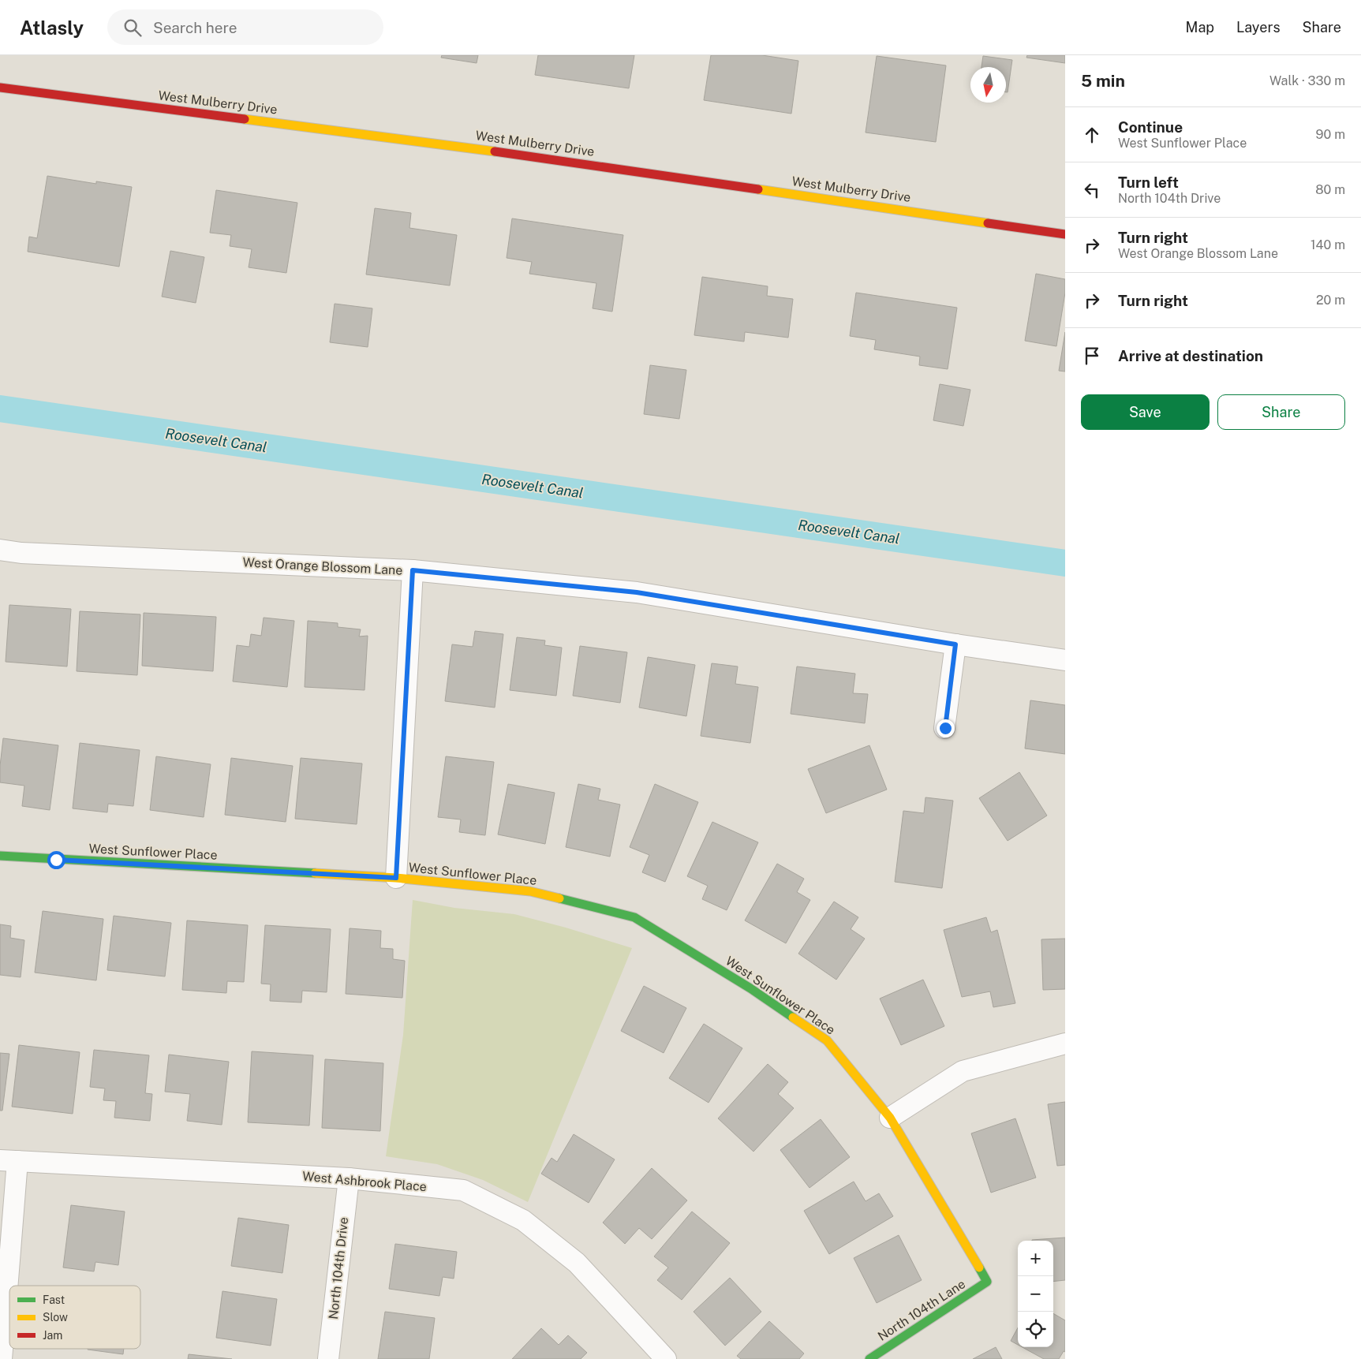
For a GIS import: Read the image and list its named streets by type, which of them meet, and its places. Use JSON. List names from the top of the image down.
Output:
{
  "streets": {
    "street": [
      "West Mulberry Drive",
      "West Orange Blossom Lane",
      "West Sunflower Place",
      "West Ashbrook Place",
      "North 104th Drive",
      "North 104th Lane"
    ]
  },
  "crossings": [
    ["West Sunflower Place", "North 104th Lane"],
    ["West Ashbrook Place", "North 104th Drive"]
  ],
  "water": ["Roosevelt Canal"],
  "legend": ["Fast", "Slow", "Jam"],
  "north": "bottom",
  "page": {
    "header": "Atlasly",
    "search": "Search here",
    "nav": ["Map", "Layers", "Share"],
    "heading": ["5 min", "Walk · 330 m"],
    "list": [
      ["Continue", "West Sunflower Place", "90 m"],
      ["Turn left", "North 104th Drive", "80 m"],
      ["Turn right", "West Orange Blossom Lane", "140 m"],
      ["Turn right", "20 m"],
      "Arrive at destination"
    ],
    "buttons": ["Save", "Share"],
    "map_buttons": ["+", "−"]
  }
}
